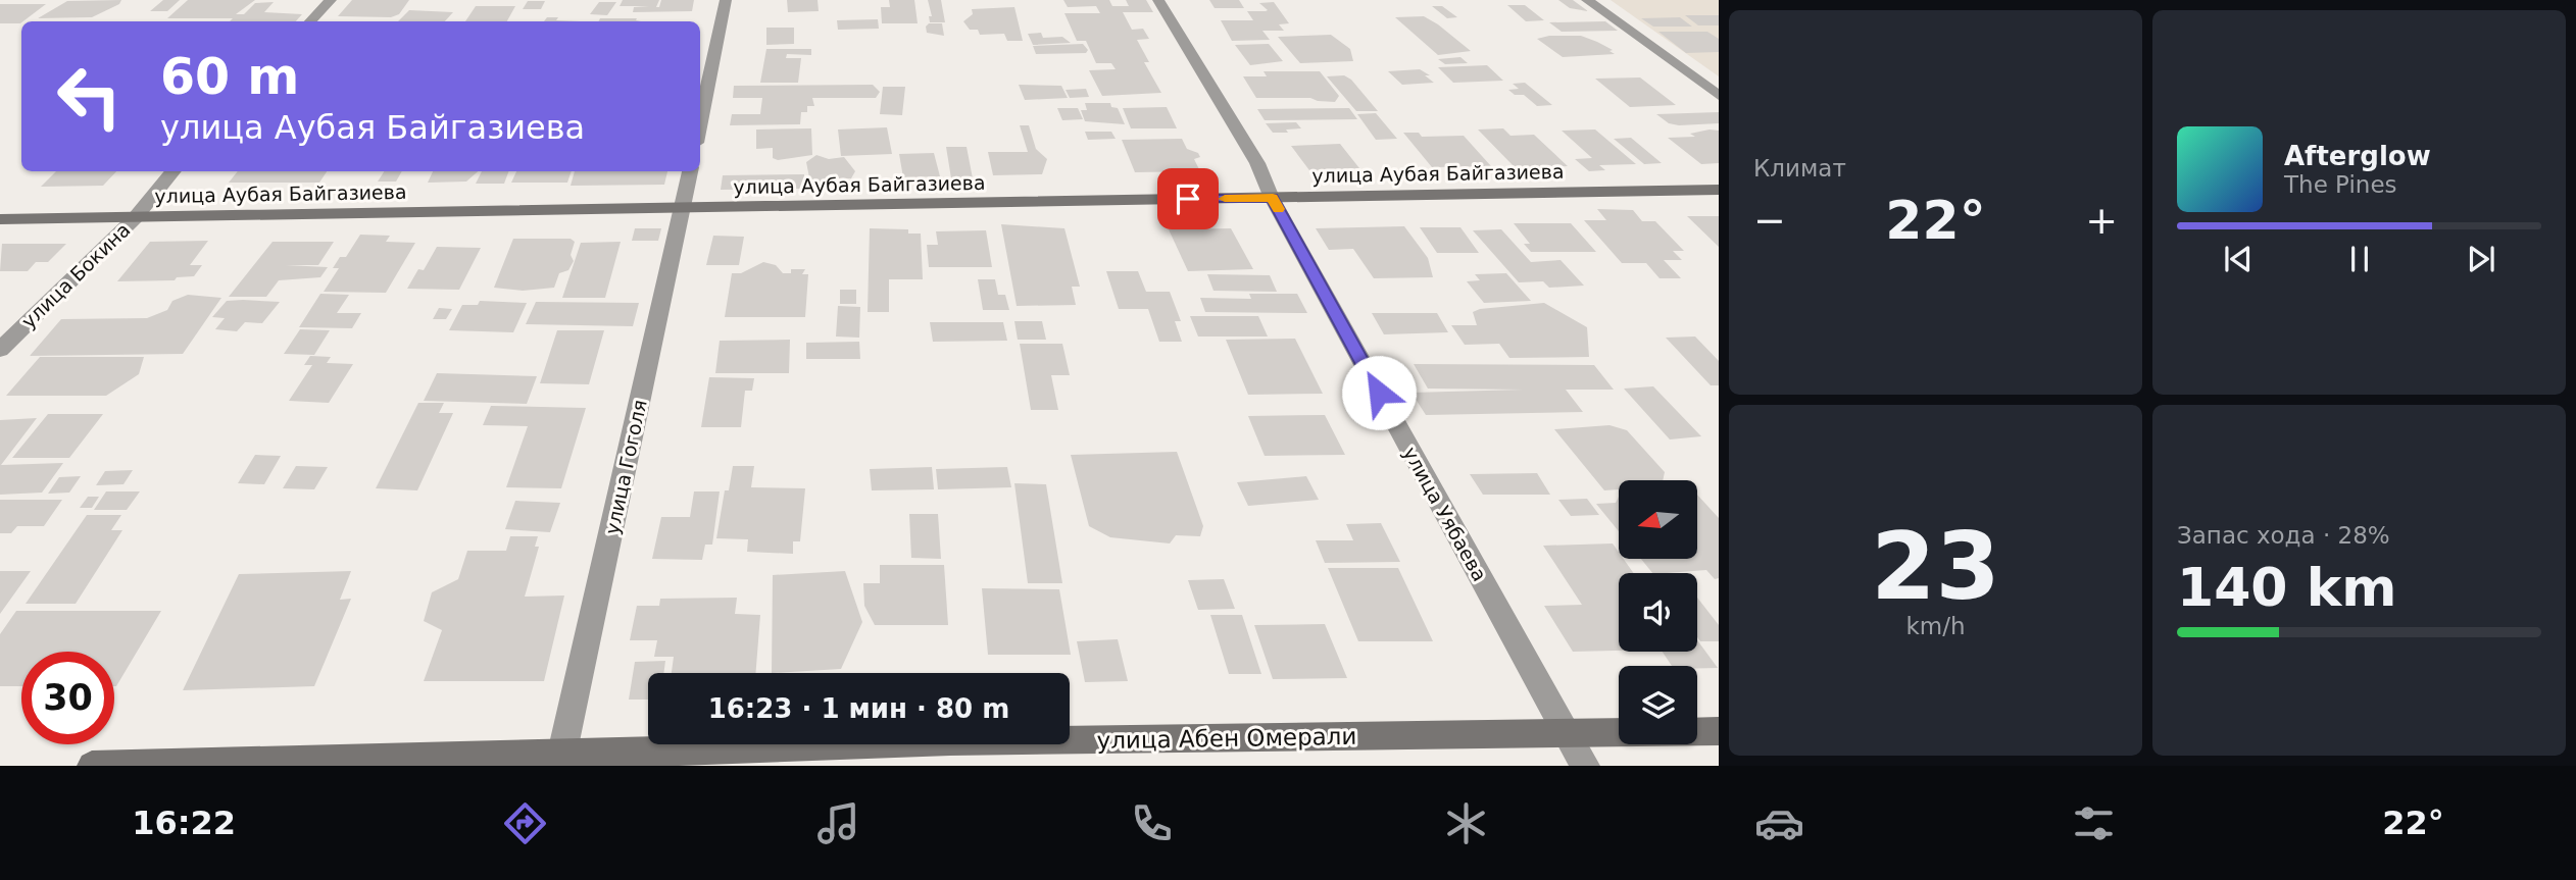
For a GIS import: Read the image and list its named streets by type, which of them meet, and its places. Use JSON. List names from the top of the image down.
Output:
{
  "streets": {
    "main road": ["улица Аубая Байгазиева", "улица Абен Омерали"],
    "street": ["улица Бокина", "улица Гоголя", "улица Уябаева"]
  },
  "crossings": [
    ["улица Аубая Байгазиева", "улица Бокина"],
    ["улица Аубая Байгазиева", "улица Гоголя"],
    ["улица Аубая Байгазиева", "улица Уябаева"],
    ["улица Гоголя", "улица Абен Омерали"],
    ["улица Уябаева", "улица Абен Омерали"]
  ],
  "north": "left",
  "page": {
    "tile": [
      "Климат",
      ["23", "km/h"],
      ["Запас хода · 28%", "140 km"]
    ],
    "turn": ["60 m", "улица Аубая Байгазиева"],
    "song": ["Afterglow", "The Pines"],
    "heat": ["−", "22°", "+"],
    "limit": "30",
    "trip": "16:23 · 1 мин · 80 m",
    "tabs": ["16:22", "22°"]
  }
}
